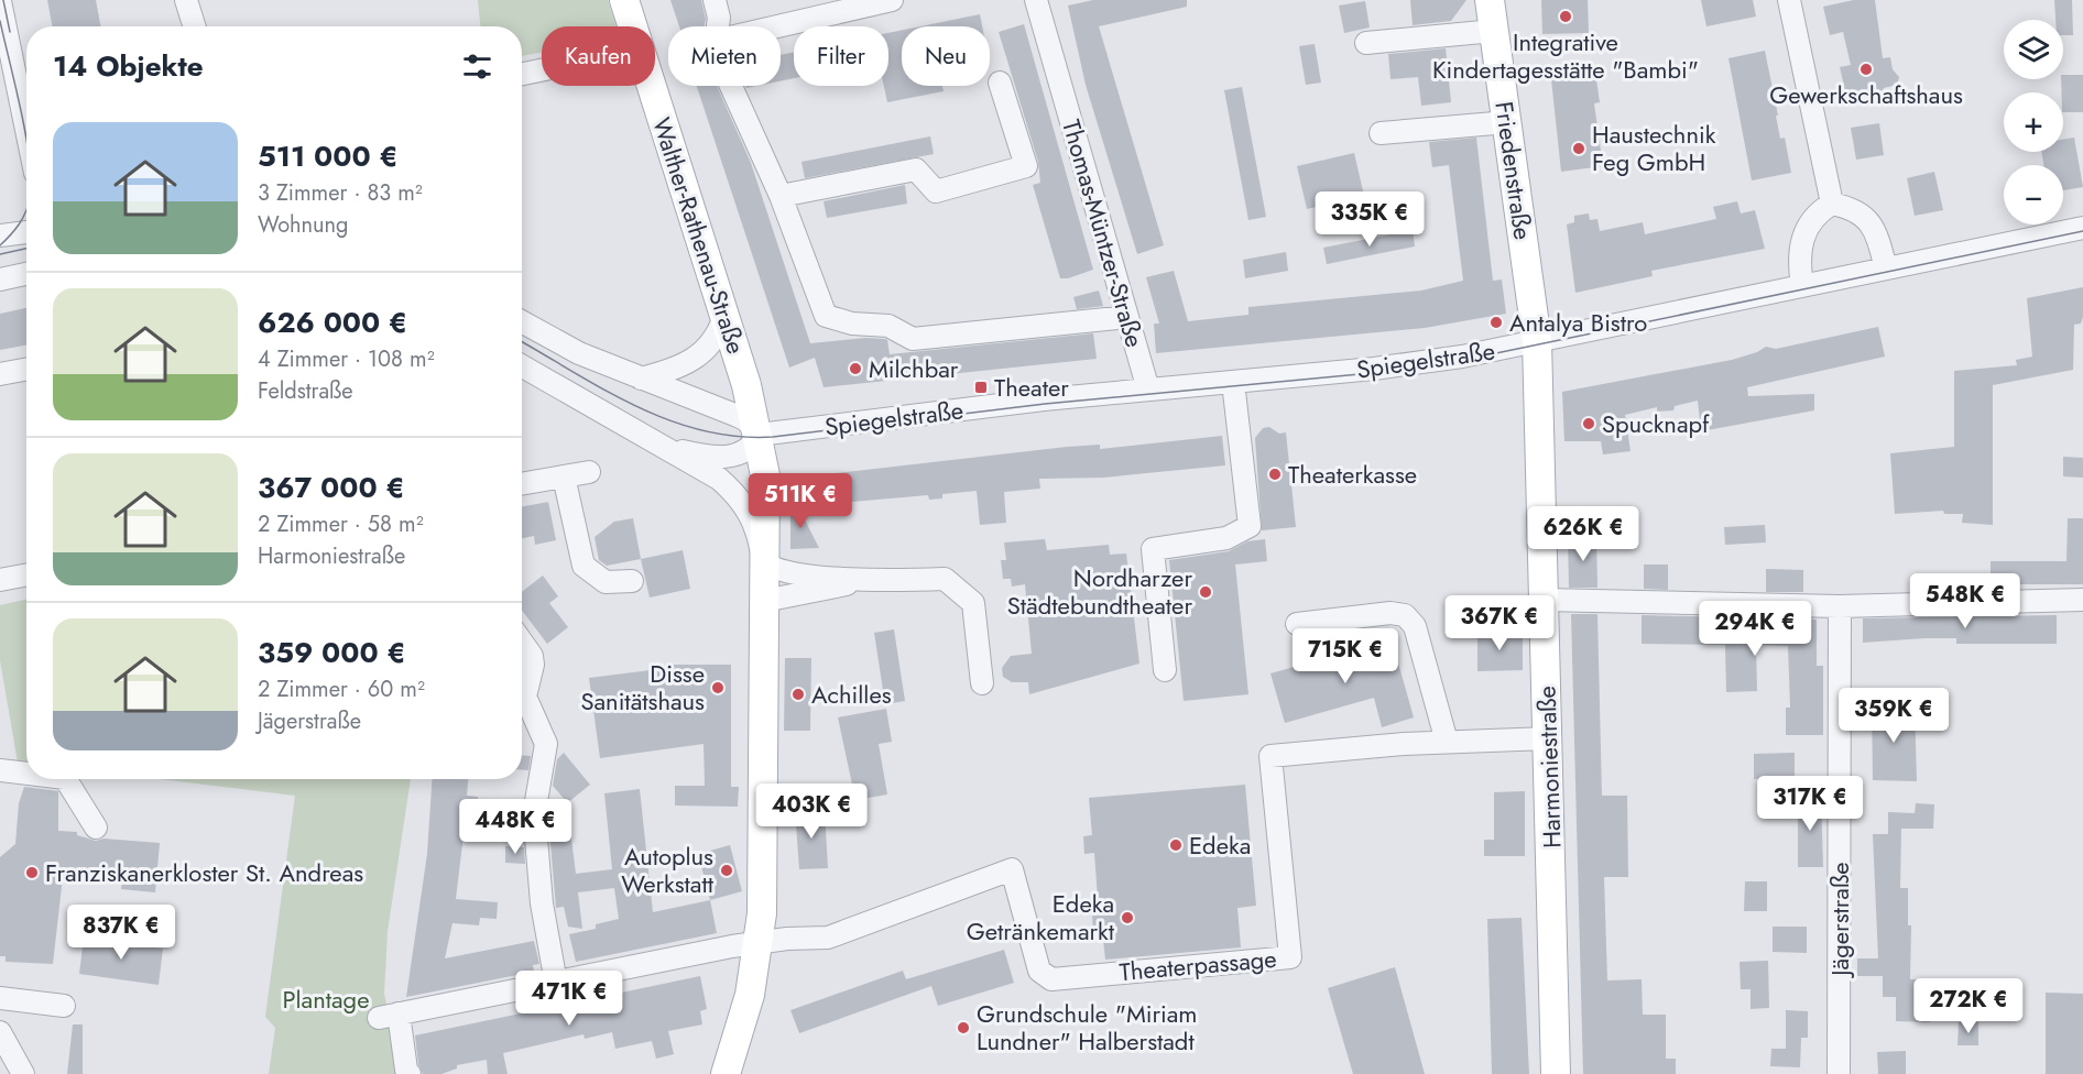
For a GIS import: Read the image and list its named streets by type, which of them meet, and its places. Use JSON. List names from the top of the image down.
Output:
{
  "streets": {
    "main road": ["Friedenstraße", "Walther-Rathenau-Straße", "Harmoniestraße"],
    "street": [
      "Thomas-Müntzer-Straße",
      "Spiegelstraße",
      "Jägerstraße",
      "Theaterpassage"
    ]
  },
  "crossings": [
    ["Friedenstraße", "Spiegelstraße"],
    ["Friedenstraße", "Harmoniestraße"],
    ["Thomas-Müntzer-Straße", "Spiegelstraße"],
    ["Walther-Rathenau-Straße", "Spiegelstraße"],
    ["Walther-Rathenau-Straße", "Theaterpassage"],
    ["Spiegelstraße", "Harmoniestraße"],
    ["Harmoniestraße", "Theaterpassage"]
  ],
  "parks": ["Plantage"],
  "places": {
    "other": [
      "Integrative Kindertagesstätte \"Bambi\"",
      "Gewerkschaftshaus",
      "Haustechnik Feg GmbH",
      "Antalya Bistro",
      "Milchbar",
      "Spucknapf",
      "Theaterkasse",
      "Nordharzer Städtebundtheater",
      "Disse Sanitätshaus",
      "Achilles",
      "Edeka",
      "Autoplus Werkstatt",
      "Franziskanerkloster St. Andreas",
      "Edeka Getränkemarkt",
      "Grundschule \"Miriam Lundner\" Halberstadt"
    ],
    "transit": ["Theater"]
  },
  "page": {
    "map_buttons": ["+", "−"],
    "chip": [
      "Kaufen",
      "Mieten",
      "Filter",
      "Neu"
    ],
    "heading": "14 Objekte",
    "list": [
      {
        "name": "511 000 €",
        "note": "3 Zimmer · 83 m² · Wohnung"
      },
      {
        "name": "626 000 €",
        "note": "4 Zimmer · 108 m² · Feldstraße"
      },
      {
        "name": "367 000 €",
        "note": "2 Zimmer · 58 m² · Harmoniestraße"
      },
      {
        "name": "359 000 €",
        "note": "2 Zimmer · 60 m² · Jägerstraße"
      }
    ],
    "price": [
      "335K €",
      "511K €",
      "626K €",
      "548K €",
      "367K €",
      "294K €",
      "715K €",
      "359K €",
      "317K €",
      "403K €",
      "448K €",
      "837K €",
      "471K €",
      "272K €"
    ]
  }
}
